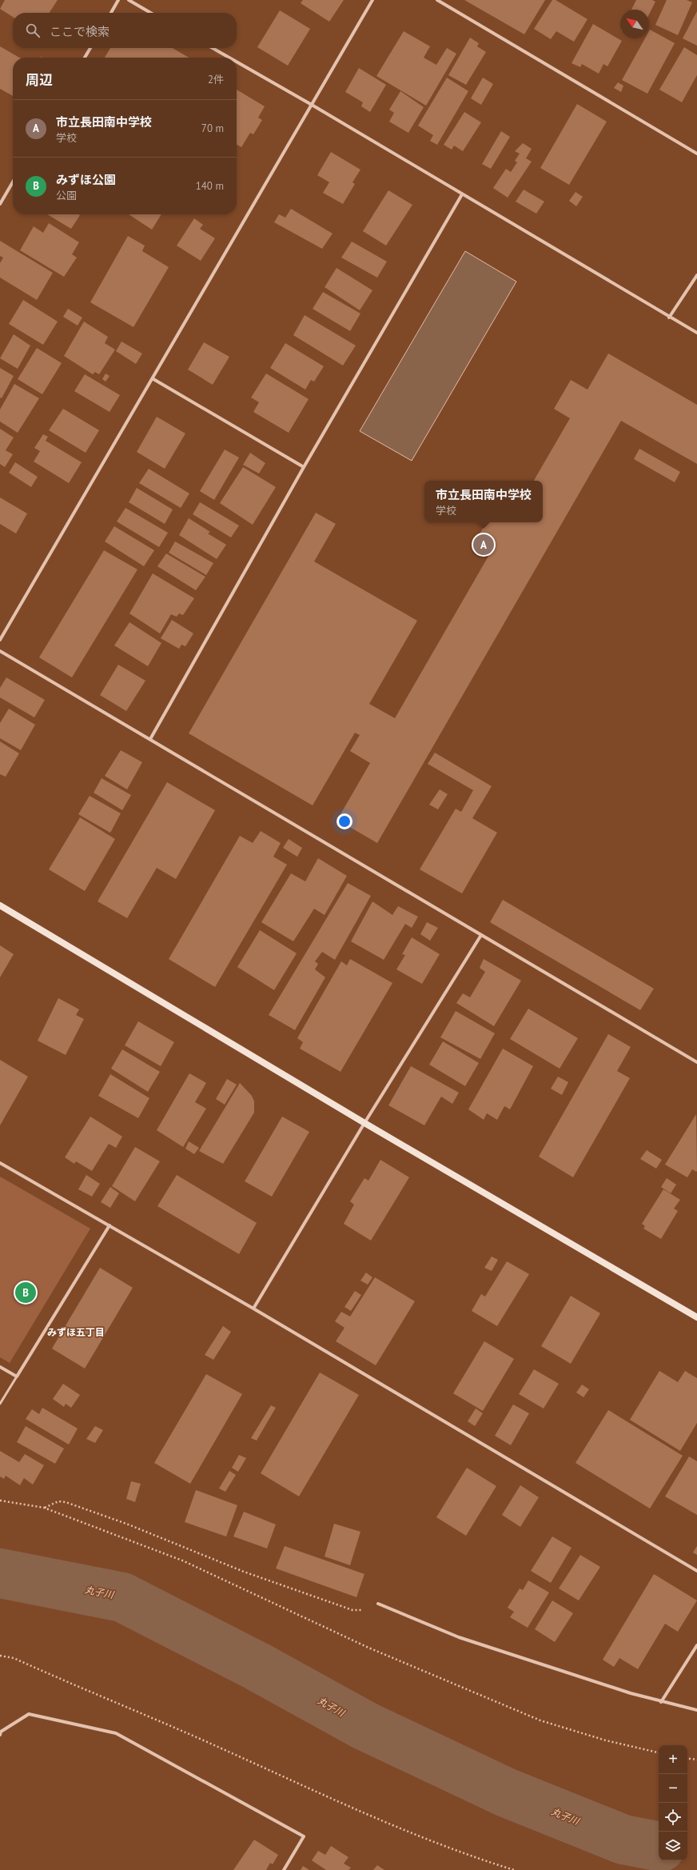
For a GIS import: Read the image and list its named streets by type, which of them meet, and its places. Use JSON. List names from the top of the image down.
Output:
{
  "districts": ["みずほ五丁目"],
  "water": ["丸子川"],
  "north": "top left",
  "page": {
    "search": "ここで検索",
    "heading": ["周辺", "2件"],
    "list": [
      {
        "mark": "A",
        "name": "市立長田南中学校",
        "note": "学校",
        "value": "70 m"
      },
      {
        "mark": "B",
        "name": "みずほ公園",
        "note": "公園",
        "value": "140 m"
      }
    ],
    "popup": ["市立長田南中学校", "学校"],
    "pins": ["A", "B"],
    "map_buttons": ["+", "−"]
  }
}
